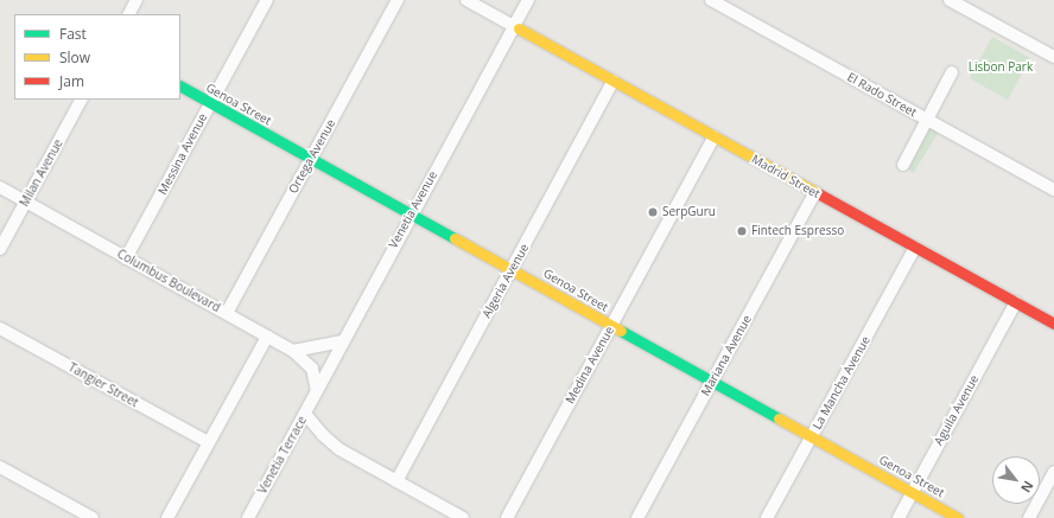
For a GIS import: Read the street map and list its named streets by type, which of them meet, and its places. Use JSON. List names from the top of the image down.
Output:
{
  "streets": {
    "street": [
      "El Rado Street",
      "Genoa Street",
      "Messina Avenue",
      "Ortega Avenue",
      "Milan Avenue",
      "Madrid Street",
      "Venetia Avenue",
      "Columbus Boulevard",
      "Algeria Avenue",
      "Mariana Avenue",
      "Medina Avenue",
      "La Mancha Avenue",
      "Tangier Street",
      "Aguila Avenue",
      "Venetia Terrace"
    ]
  },
  "crossings": [
    ["Genoa Street", "Messina Avenue"],
    ["Genoa Street", "Ortega Avenue"],
    ["Genoa Street", "Venetia Avenue"],
    ["Genoa Street", "Algeria Avenue"],
    ["Genoa Street", "Mariana Avenue"],
    ["Genoa Street", "Medina Avenue"],
    ["Genoa Street", "La Mancha Avenue"],
    ["Genoa Street", "Aguila Avenue"],
    ["Messina Avenue", "Columbus Boulevard"],
    ["Ortega Avenue", "Columbus Boulevard"],
    ["Milan Avenue", "Columbus Boulevard"],
    ["Madrid Street", "Venetia Avenue"],
    ["Madrid Street", "Algeria Avenue"],
    ["Madrid Street", "Mariana Avenue"],
    ["Madrid Street", "Medina Avenue"],
    ["Madrid Street", "La Mancha Avenue"],
    ["Madrid Street", "Aguila Avenue"],
    ["Venetia Avenue", "Columbus Boulevard"],
    ["Venetia Avenue", "Venetia Terrace"],
    ["Columbus Boulevard", "Venetia Terrace"]
  ],
  "parks": ["Lisbon Park"],
  "places": ["SerpGuru", "Fintech Espresso"],
  "legend": ["Fast", "Slow", "Jam"],
  "north": "bottom right"
}
